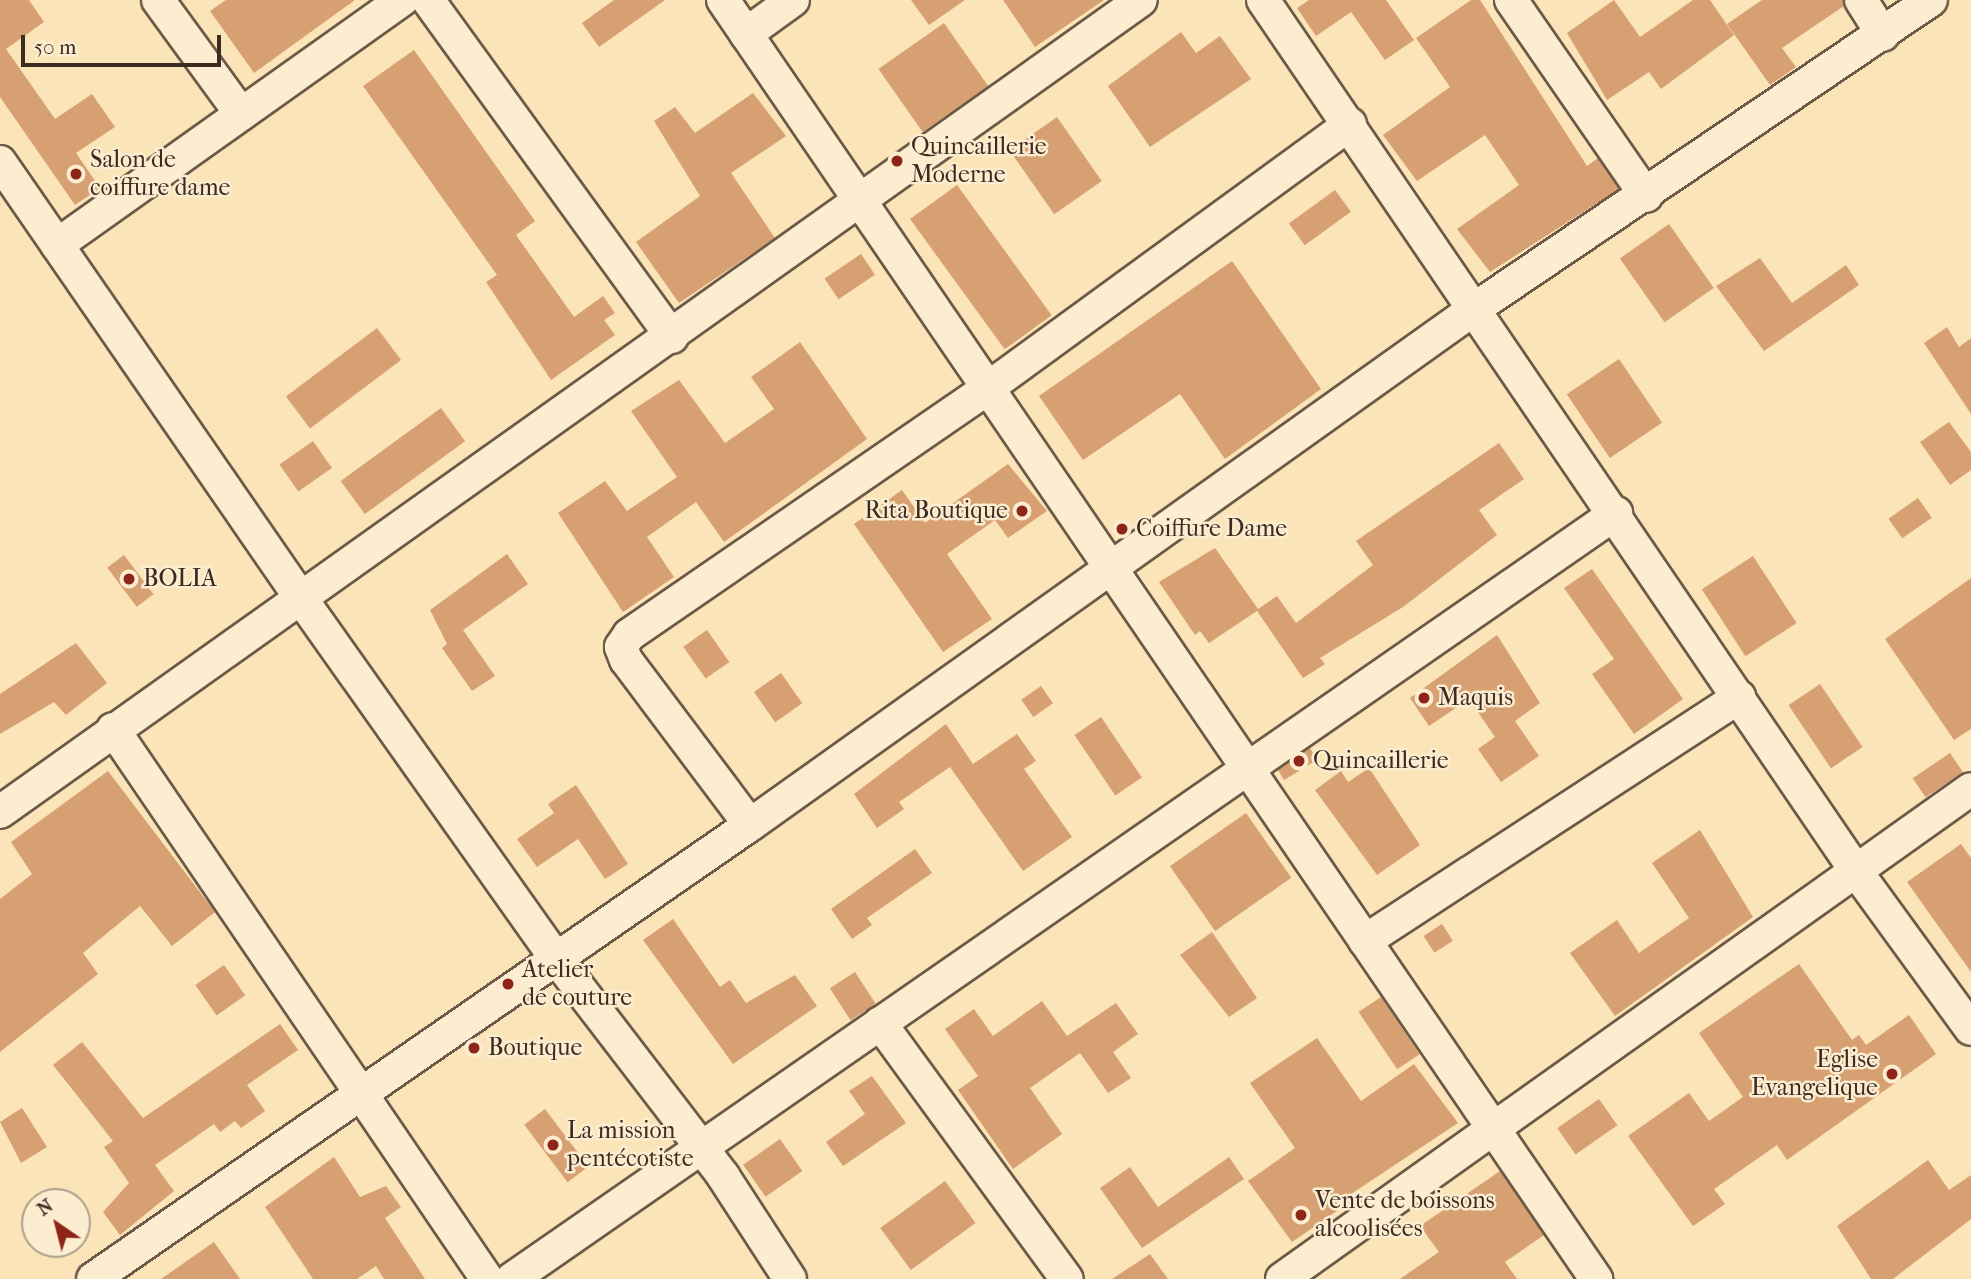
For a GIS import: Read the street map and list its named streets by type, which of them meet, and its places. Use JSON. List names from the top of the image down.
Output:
{
  "places": [
    "Quincaillerie Moderne",
    "Salon de coiffure dame",
    "Rita Boutique",
    "Coiffure Dame",
    "BOLIA",
    "Maquis",
    "Quincaillerie",
    "Atelier de couture",
    "Boutique",
    "Eglise Evangelique",
    "La mission pentécotiste",
    "Vente de boissons alcoolisées"
  ],
  "scale_bar": "50 m",
  "north": "top left"
}
